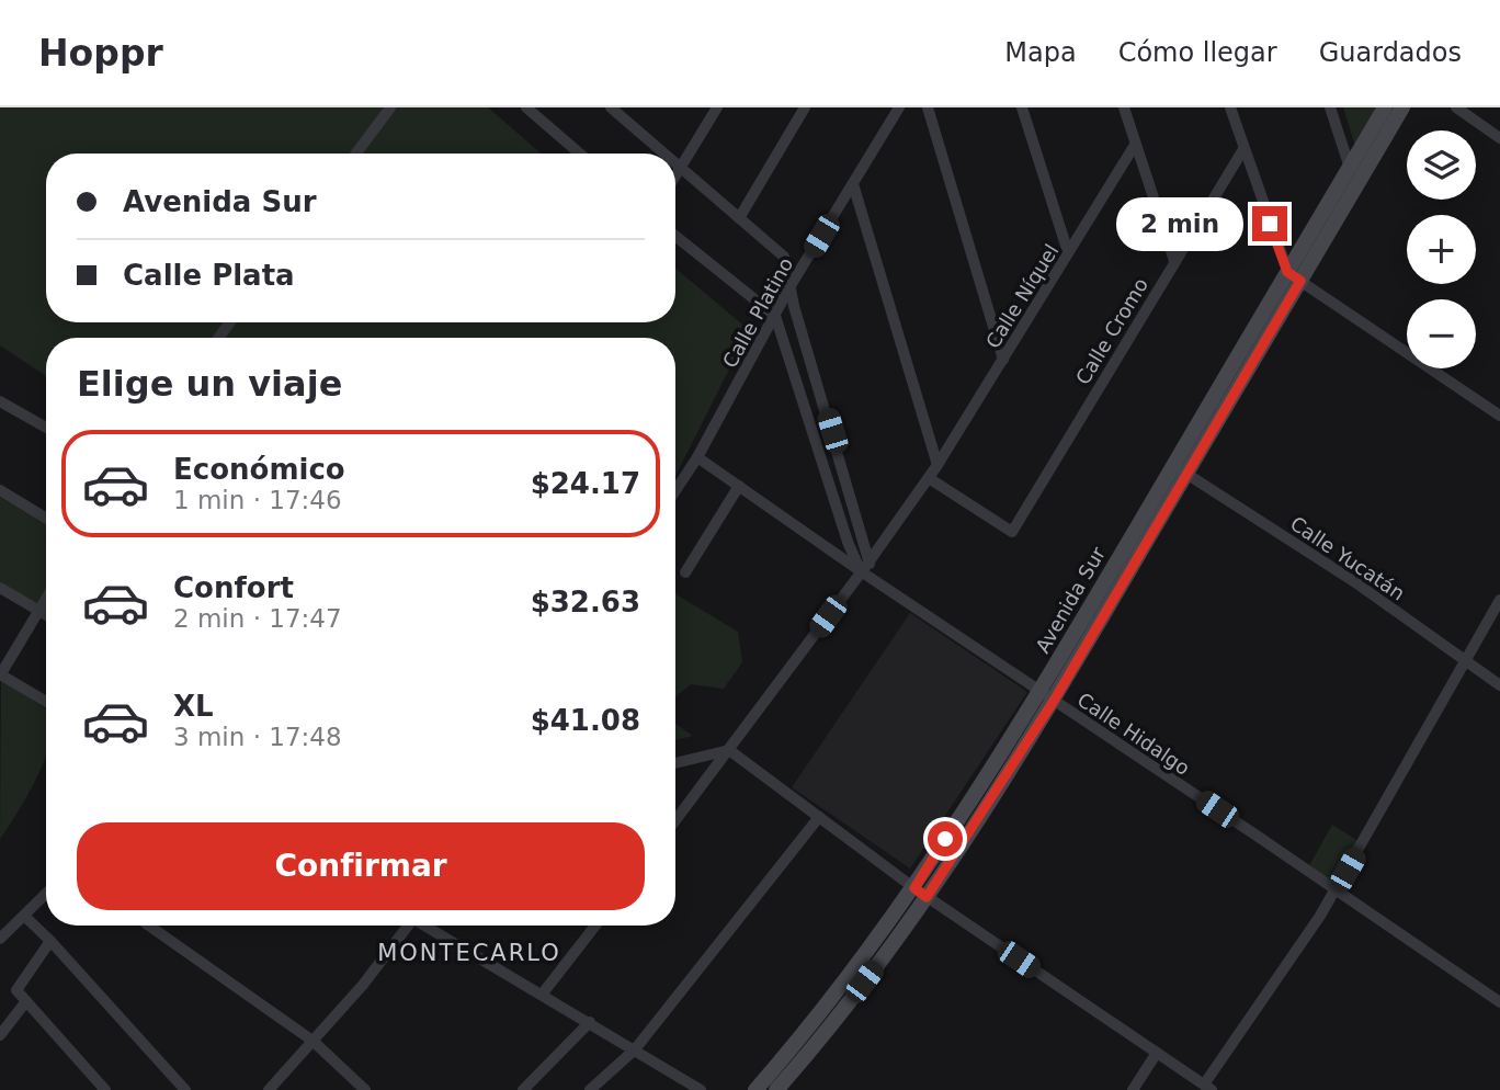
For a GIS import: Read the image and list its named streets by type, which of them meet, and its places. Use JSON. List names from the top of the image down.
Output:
{
  "streets": {
    "main road": ["Avenida Sur"],
    "street": [
      "Calle Níquel",
      "Calle Platino",
      "Calle Cromo",
      "Calle Yucatán",
      "Calle Hidalgo"
    ]
  },
  "crossings": [
    ["Calle Níquel", "Calle Cromo"],
    ["Calle Níquel", "Calle Hidalgo"],
    ["Calle Platino", "Calle Hidalgo"],
    ["Calle Yucatán", "Avenida Sur"],
    ["Avenida Sur", "Calle Hidalgo"]
  ],
  "districts": ["MONTECARLO"],
  "page": {
    "header": "Hoppr",
    "nav": ["Mapa", "Cómo llegar", "Guardados"],
    "map_buttons": ["+", "−"],
    "banner": ["Avenida Sur", "Calle Plata"],
    "bubble": "2 min",
    "heading": "Elige un viaje",
    "list": [
      {
        "name": "Económico",
        "note": "1 min · 17:46",
        "value": "$24.17"
      },
      {
        "name": "Confort",
        "note": "2 min · 17:47",
        "value": "$32.63"
      },
      {
        "name": "XL",
        "note": "3 min · 17:48",
        "value": "$41.08"
      }
    ],
    "buttons": "Confirmar"
  }
}
